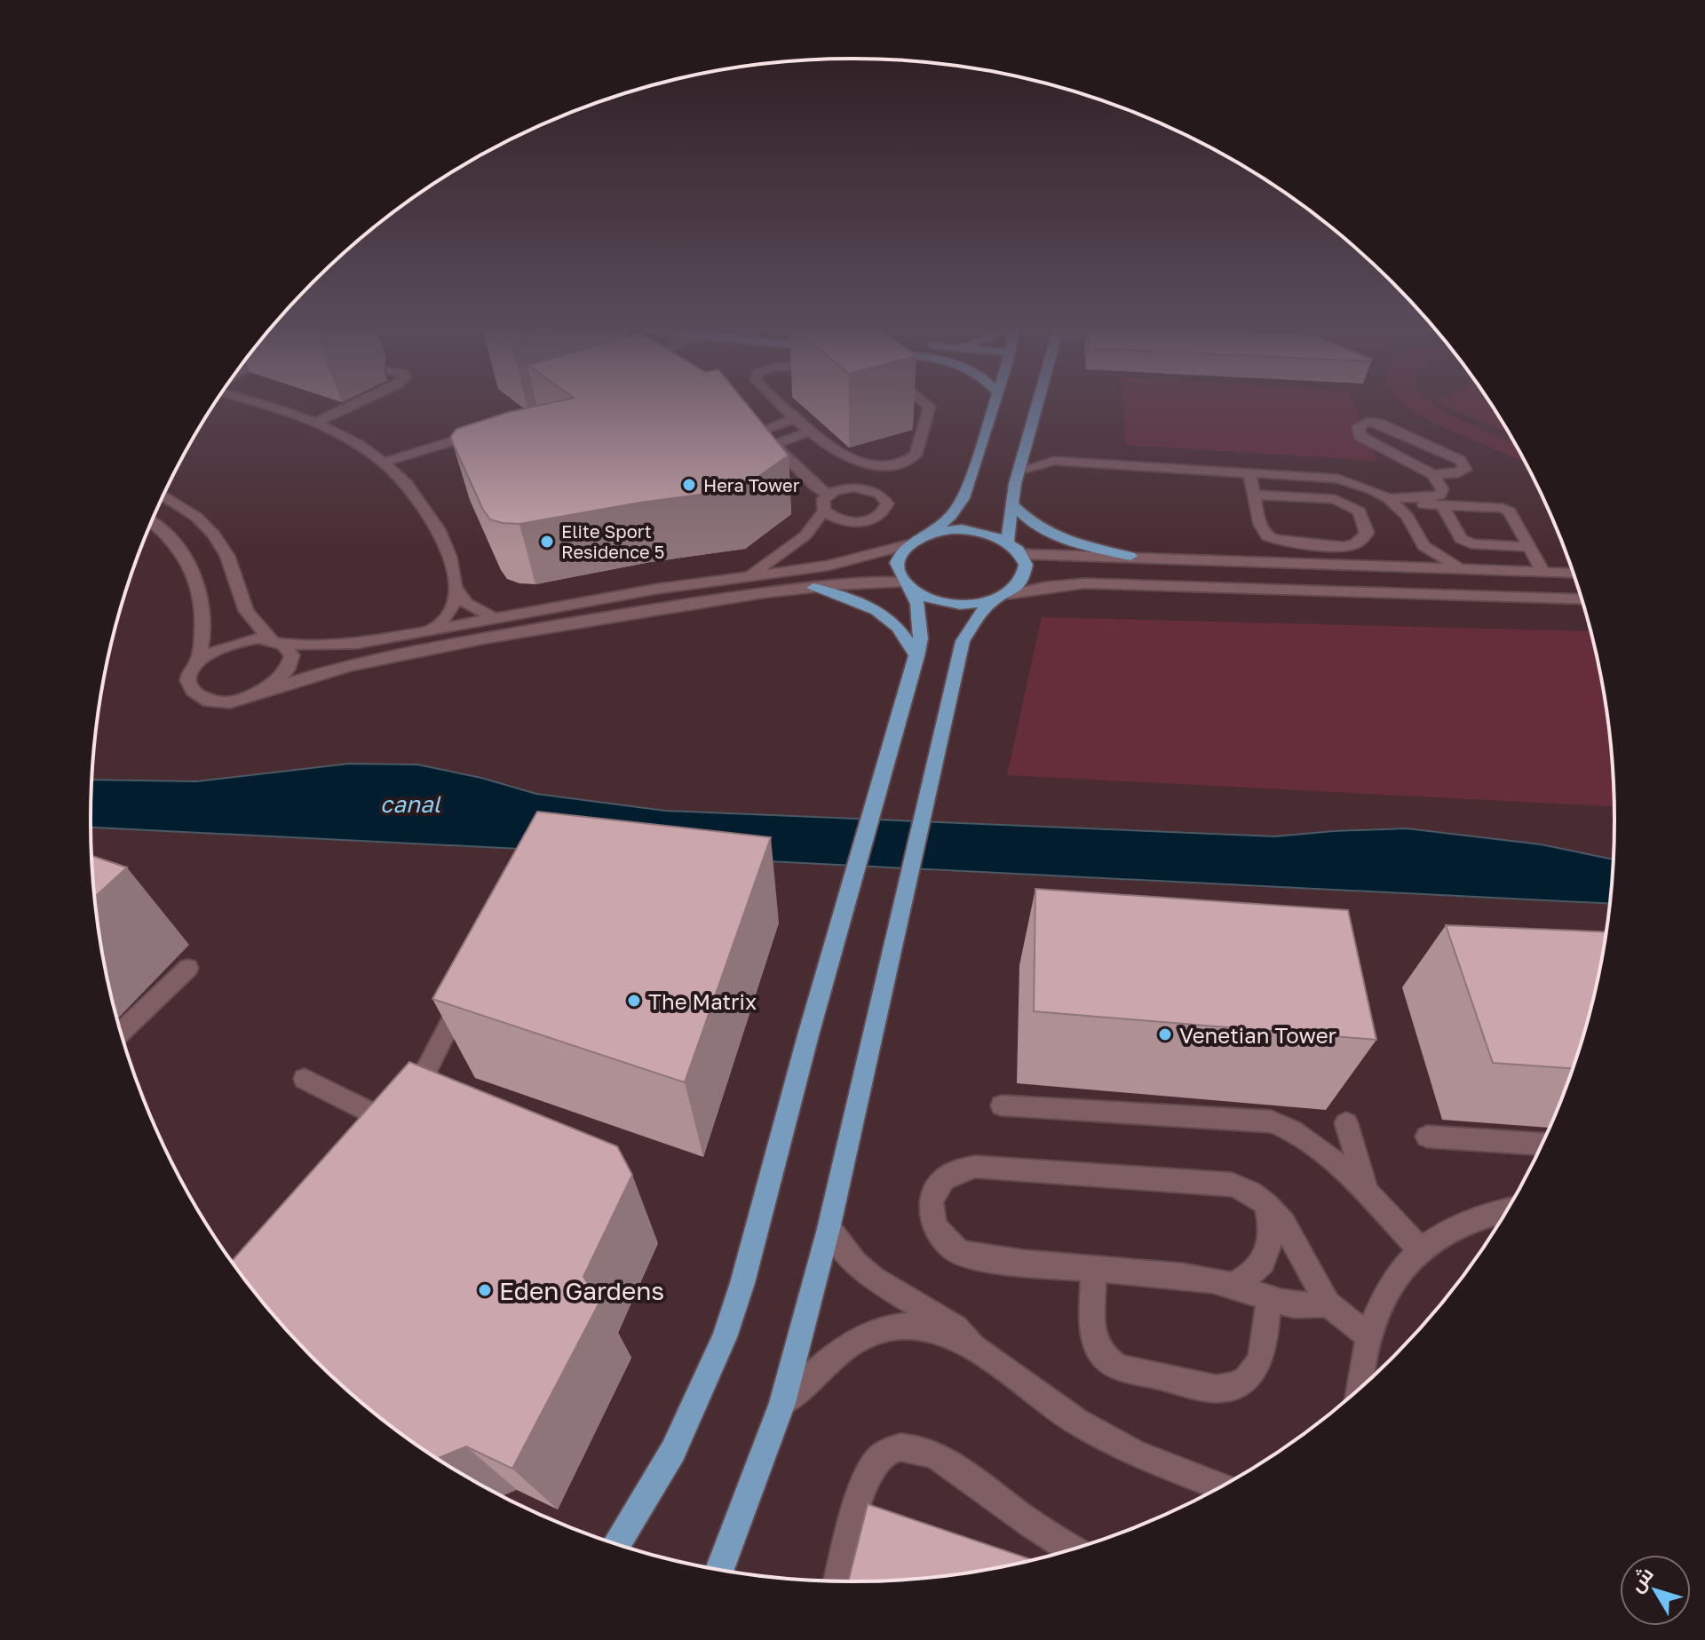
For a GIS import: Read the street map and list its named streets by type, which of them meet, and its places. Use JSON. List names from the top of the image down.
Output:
{
  "water": ["canal"],
  "places": [
    "Hera Tower",
    "Elite Sport Residence 5",
    "The Matrix",
    "Venetian Tower",
    "Eden Gardens"
  ],
  "north": "top left"
}
